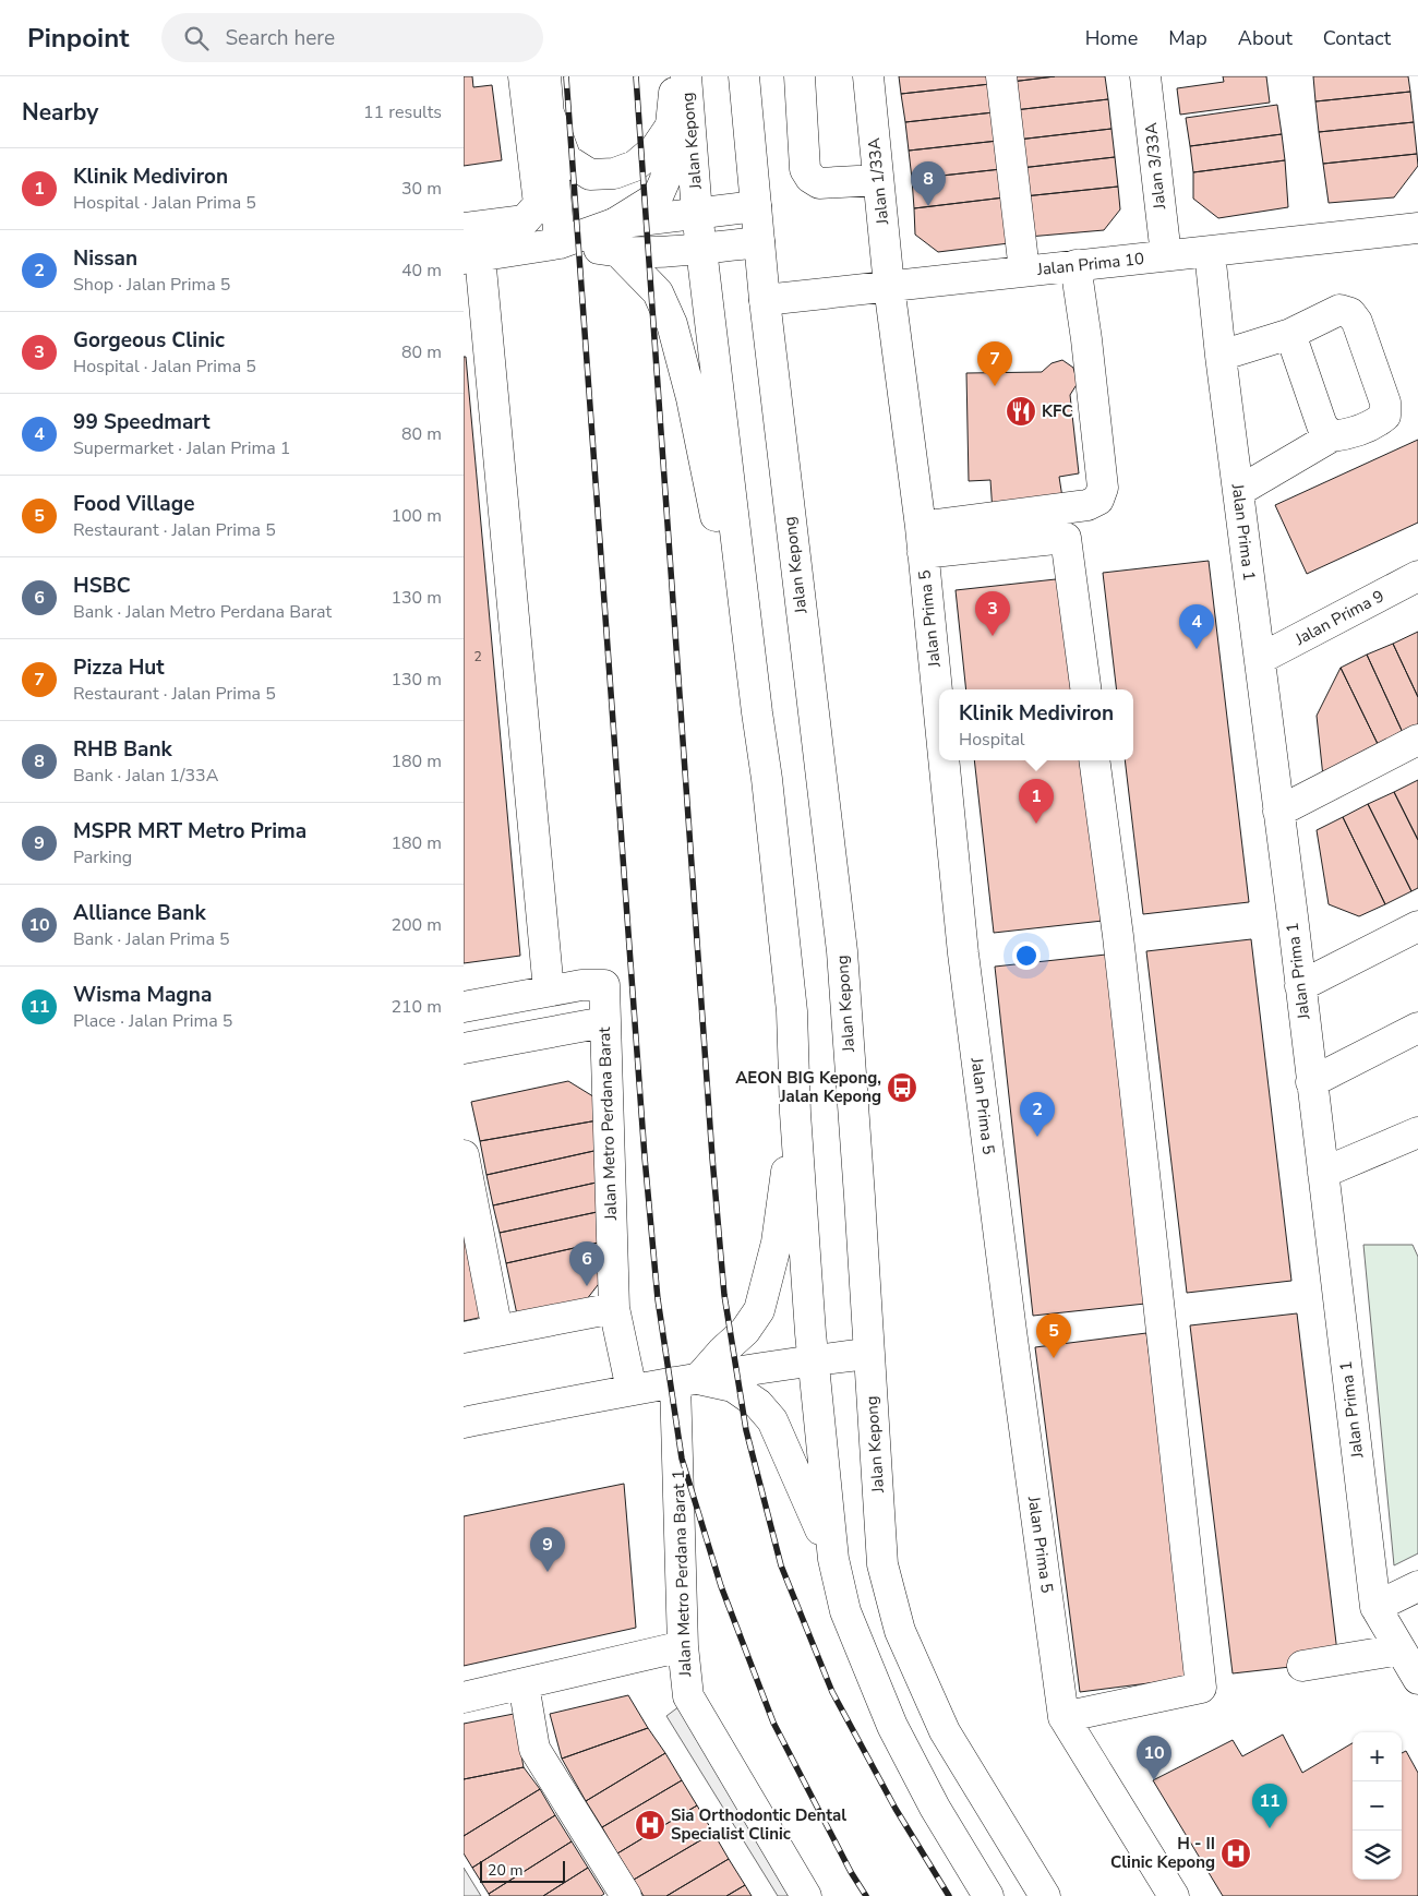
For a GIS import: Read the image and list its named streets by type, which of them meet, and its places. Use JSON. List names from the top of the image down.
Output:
{
  "streets": {
    "street": [
      "Jalan Kepong",
      "Jalan 3/33A",
      "Jalan 1/33A",
      "Jalan Prima 10",
      "Jalan Prima 1",
      "Jalan Prima 9",
      "Jalan Prima 5",
      "Jalan Metro Perdana Barat",
      "Jalan Metro Perdana Barat 1"
    ]
  },
  "crossings": [
    ["Jalan Kepong", "Jalan Prima 10"],
    ["Jalan 3/33A", "Jalan Prima 10"],
    ["Jalan 1/33A", "Jalan Prima 10"],
    ["Jalan 1/33A", "Jalan Prima 5"],
    ["Jalan Prima 10", "Jalan Prima 1"],
    ["Jalan Prima 10", "Jalan Prima 5"],
    ["Jalan Prima 1", "Jalan Prima 9"]
  ],
  "places": {
    "restaurant": ["KFC"],
    "bus stop": ["AEON BIG Kepong, Jalan Kepong"],
    "hospital": ["Sia Orthodontic Dental Specialist Clinic", "H - II Clinic Kepong"]
  },
  "house_numbers": ["2"],
  "scale_bar": "20 m",
  "page": {
    "header": "Pinpoint",
    "search": "Search here",
    "nav": [
      "Home",
      "Map",
      "About",
      "Contact"
    ],
    "heading": ["Nearby", "11 results"],
    "list": [
      {
        "mark": "1",
        "name": "Klinik Mediviron",
        "note": "Hospital · Jalan Prima 5",
        "value": "30 m"
      },
      {
        "mark": "2",
        "name": "Nissan",
        "note": "Shop · Jalan Prima 5",
        "value": "40 m"
      },
      {
        "mark": "3",
        "name": "Gorgeous Clinic",
        "note": "Hospital · Jalan Prima 5",
        "value": "80 m"
      },
      {
        "mark": "4",
        "name": "99 Speedmart",
        "note": "Supermarket · Jalan Prima 1",
        "value": "80 m"
      },
      {
        "mark": "5",
        "name": "Food Village",
        "note": "Restaurant · Jalan Prima 5",
        "value": "100 m"
      },
      {
        "mark": "6",
        "name": "HSBC",
        "note": "Bank · Jalan Metro Perdana Barat",
        "value": "130 m"
      },
      {
        "mark": "7",
        "name": "Pizza Hut",
        "note": "Restaurant · Jalan Prima 5",
        "value": "130 m"
      },
      {
        "mark": "8",
        "name": "RHB Bank",
        "note": "Bank · Jalan 1/33A",
        "value": "180 m"
      },
      {
        "mark": "9",
        "name": "MSPR MRT Metro Prima",
        "note": "Parking",
        "value": "180 m"
      },
      {
        "mark": "10",
        "name": "Alliance Bank",
        "note": "Bank · Jalan Prima 5",
        "value": "200 m"
      },
      {
        "mark": "11",
        "name": "Wisma Magna",
        "note": "Place · Jalan Prima 5",
        "value": "210 m"
      }
    ],
    "pins": [
      "8",
      "7",
      "3",
      "4",
      "1",
      "2",
      "6",
      "5",
      "9",
      "10",
      "11"
    ],
    "popup": ["Klinik Mediviron", "Hospital"],
    "map_buttons": ["+", "−"],
    "scale": "20 m"
  }
}
